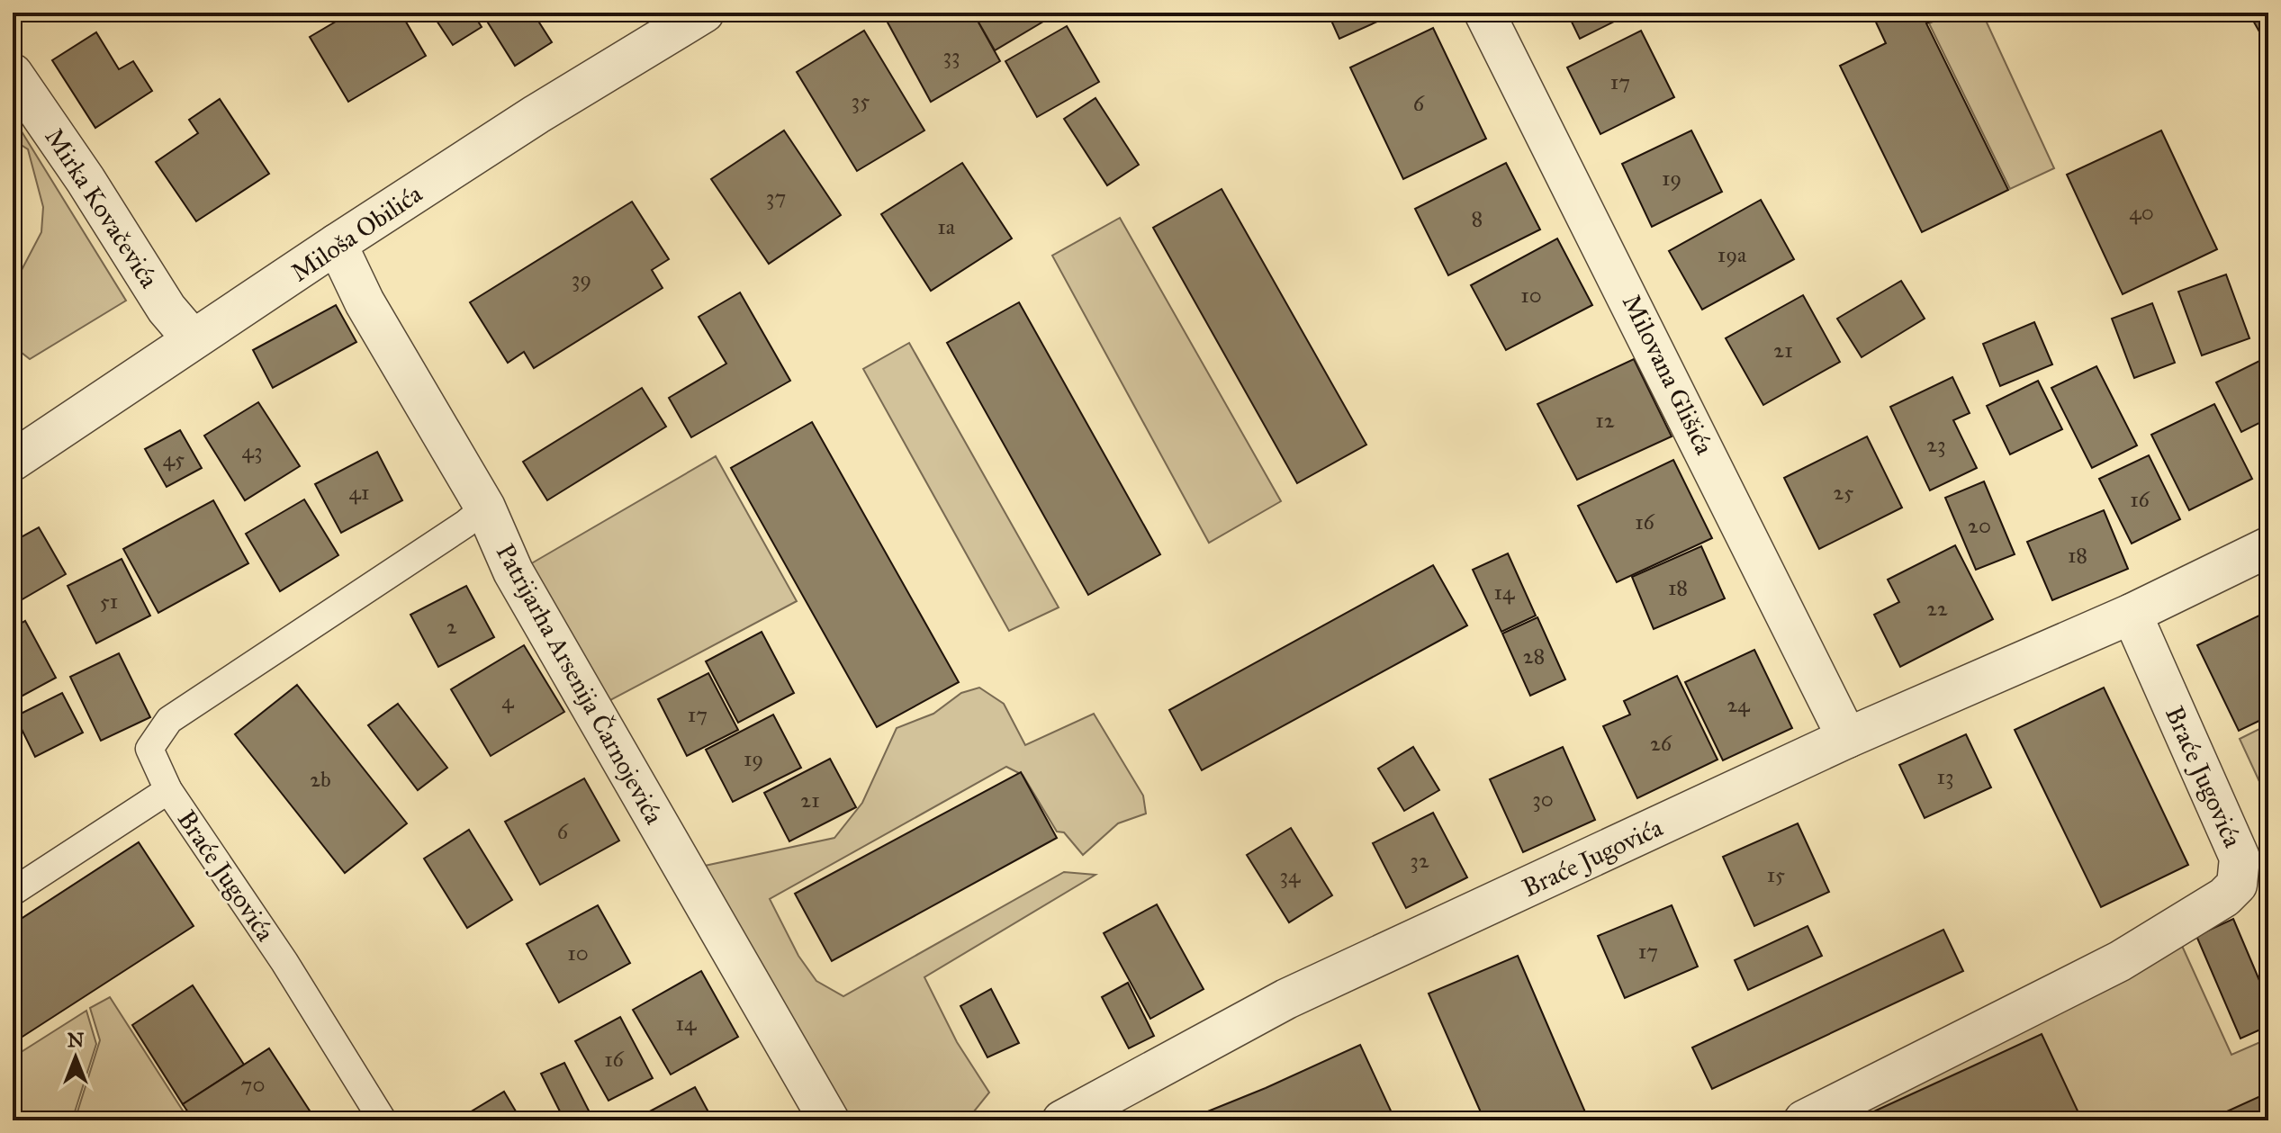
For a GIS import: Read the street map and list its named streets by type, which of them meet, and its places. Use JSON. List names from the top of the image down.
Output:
{
  "streets": {
    "street": [
      "Mirka Kovačevića",
      "Miloša Obilića",
      "Milovana Glišića",
      "Patrijarha Arsenija Čarnojevića",
      "Braće Jugovića"
    ]
  },
  "crossings": [
    ["Mirka Kovačevića", "Miloša Obilića"],
    ["Miloša Obilića", "Patrijarha Arsenija Čarnojevića"],
    ["Milovana Glišića", "Braće Jugovića"]
  ],
  "house_numbers": [
    "33",
    "17",
    "35",
    "6",
    "19",
    "37",
    "40",
    "8",
    "1a",
    "19a",
    "39",
    "10",
    "21",
    "12",
    "23",
    "43",
    "45",
    "41",
    "25",
    "16",
    "16",
    "20",
    "18",
    "18",
    "14",
    "51",
    "22",
    "2",
    "28",
    "4",
    "24",
    "17",
    "26",
    "19",
    "13",
    "2b",
    "30",
    "21",
    "6",
    "32",
    "15",
    "34",
    "17",
    "10",
    "14",
    "16",
    "70"
  ],
  "north": "top"
}
